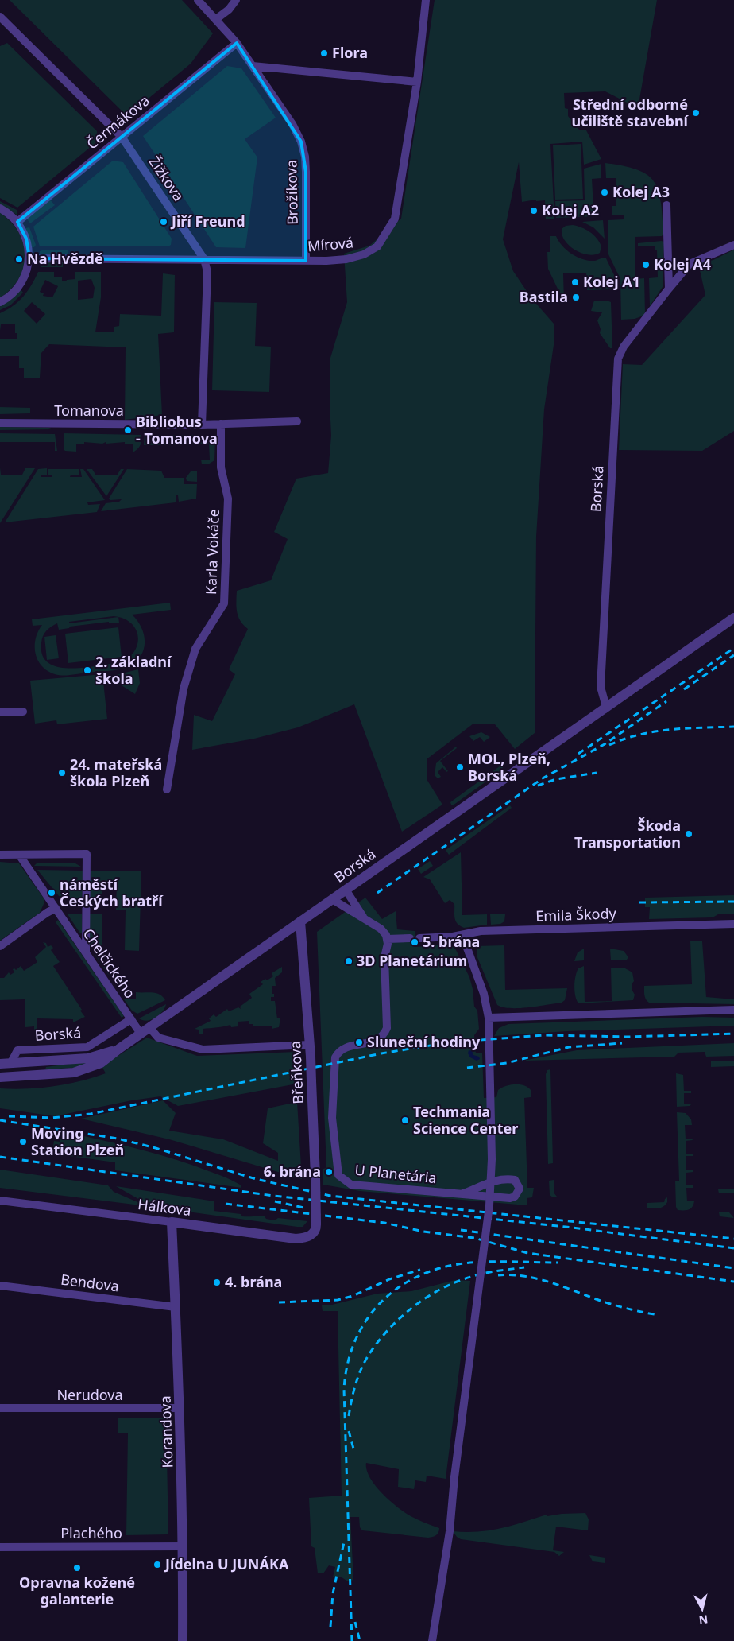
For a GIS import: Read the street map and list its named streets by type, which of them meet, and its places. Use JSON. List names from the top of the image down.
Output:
{
  "streets": {
    "street": [
      "Čermákova",
      "Žižkova",
      "Brožíkova",
      "Mírová",
      "Tomanova",
      "Borská",
      "Karla Vokáče",
      "Emila Škody",
      "Chelčického",
      "Břeňkova",
      "U Planetária",
      "Hálkova",
      "Bendova",
      "Nerudova",
      "Korandova",
      "Plachého"
    ]
  },
  "crossings": [
    ["Čermákova", "Žižkova"],
    ["Čermákova", "Brožíkova"],
    ["Žižkova", "Mírová"],
    ["Žižkova", "Tomanova"],
    ["Brožíkova", "Mírová"],
    ["Tomanova", "Karla Vokáče"],
    ["Borská", "Chelčického"],
    ["Borská", "Břeňkova"],
    ["Břeňkova", "Hálkova"],
    ["Hálkova", "Korandova"],
    ["Bendova", "Korandova"],
    ["Nerudova", "Korandova"],
    ["Korandova", "Plachého"]
  ],
  "places": [
    "Flora",
    "Střední odborné učiliště stavební",
    "Kolej A3",
    "Kolej A2",
    "Jiří Freund",
    "Na Hvězdě",
    "Kolej A4",
    "Kolej A1",
    "Bastila",
    "Bibliobus - Tomanova",
    "2. základní škola",
    "MOL, Plzeň, Borská",
    "24. mateřská škola Plzeň",
    "Škoda Transportation",
    "náměstí Českých bratří",
    "5. brána",
    "3D Planetárium",
    "Sluneční hodiny",
    "Techmania Science Center",
    "Moving Station Plzeň",
    "6. brána",
    "4. brána",
    "Jídelna U JUNÁKA",
    "Opravna kožené galanterie"
  ],
  "north": "bottom"
}
